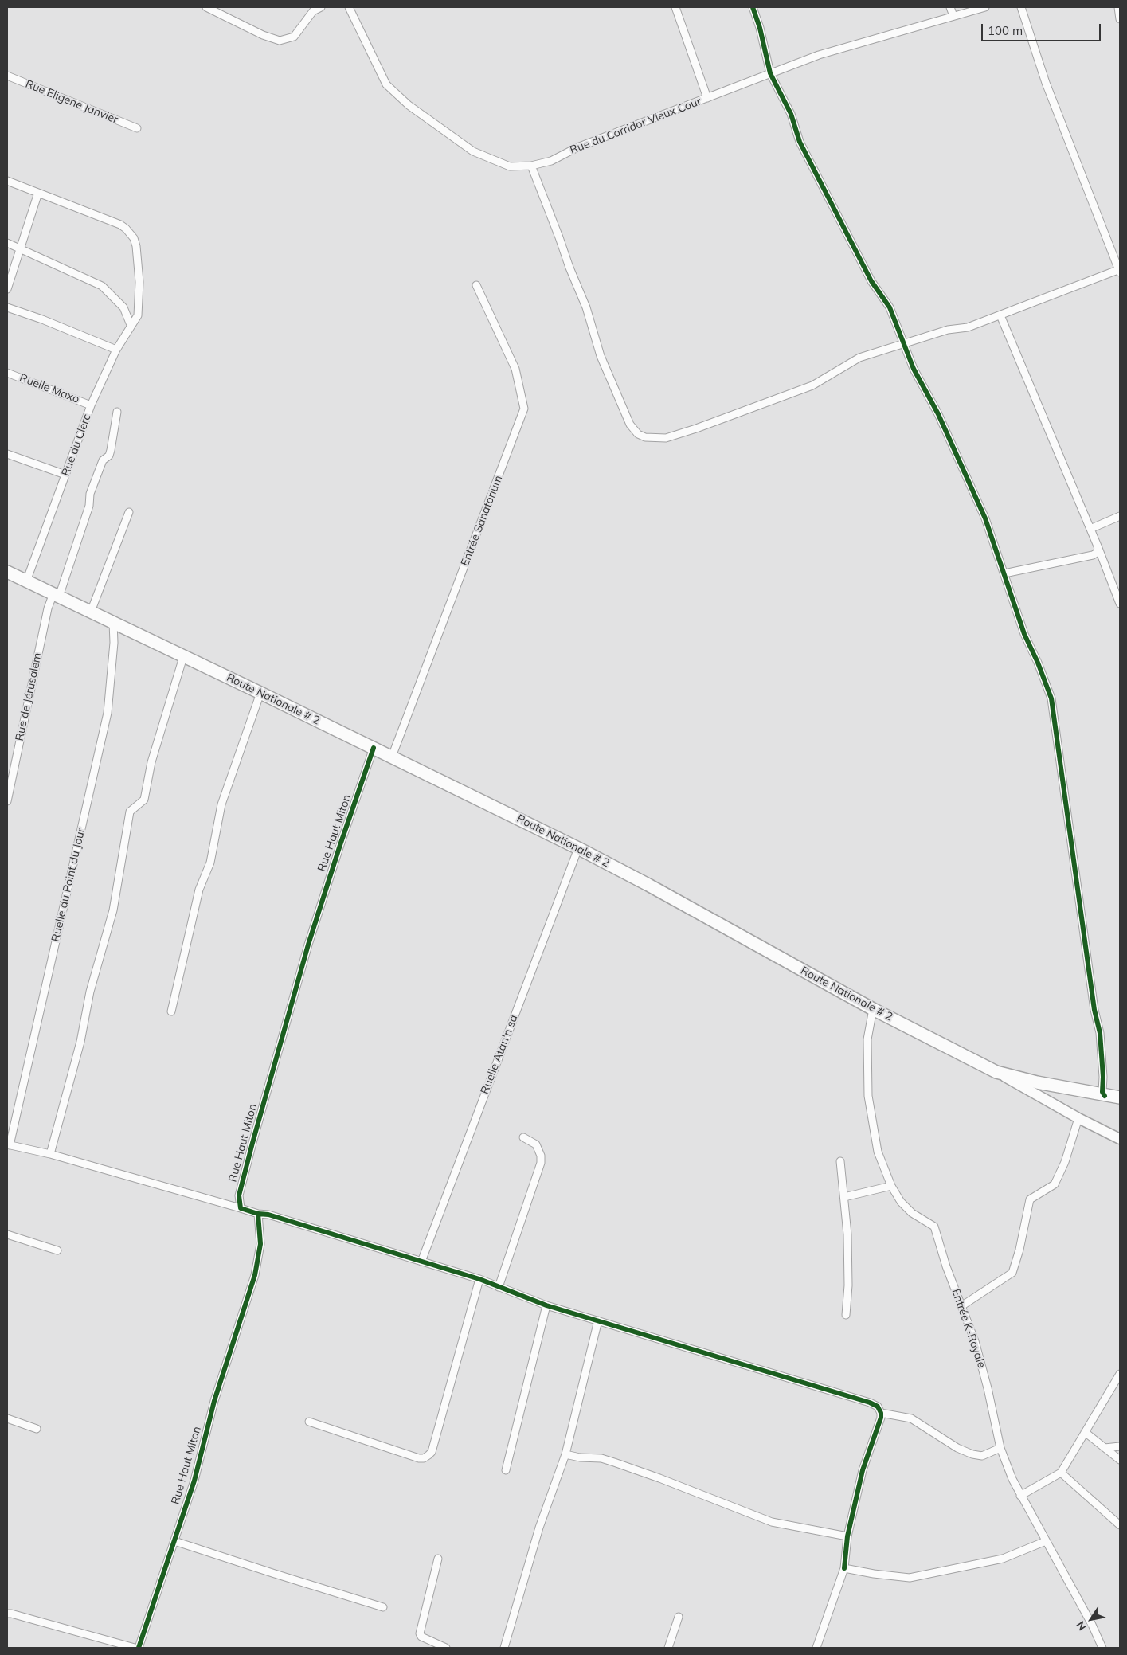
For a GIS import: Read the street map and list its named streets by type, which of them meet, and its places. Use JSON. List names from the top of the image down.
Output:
{
  "streets": {
    "main road": ["Route Nationale # 2"],
    "street": [
      "Rue Eligene Janvier",
      "Rue du Corridor Vieux Cour",
      "Ruelle Maxo",
      "Rue du Clerc",
      "Entrée Sanatorium",
      "Rue de Jérusalem",
      "Rue Haut Miton",
      "Ruelle du Point du Jour",
      "Ruelle Atan'n sa",
      "Entrée K-Royale"
    ]
  },
  "crossings": [
    ["Ruelle Maxo", "Rue du Clerc"],
    ["Rue du Clerc", "Route Nationale # 2"],
    ["Entrée Sanatorium", "Route Nationale # 2"],
    ["Rue de Jérusalem", "Route Nationale # 2"],
    ["Route Nationale # 2", "Rue Haut Miton"],
    ["Route Nationale # 2", "Ruelle du Point du Jour"],
    ["Route Nationale # 2", "Ruelle Atan'n sa"],
    ["Route Nationale # 2", "Entrée K-Royale"]
  ],
  "scale_bar": "100 m",
  "north": "bottom left"
}
